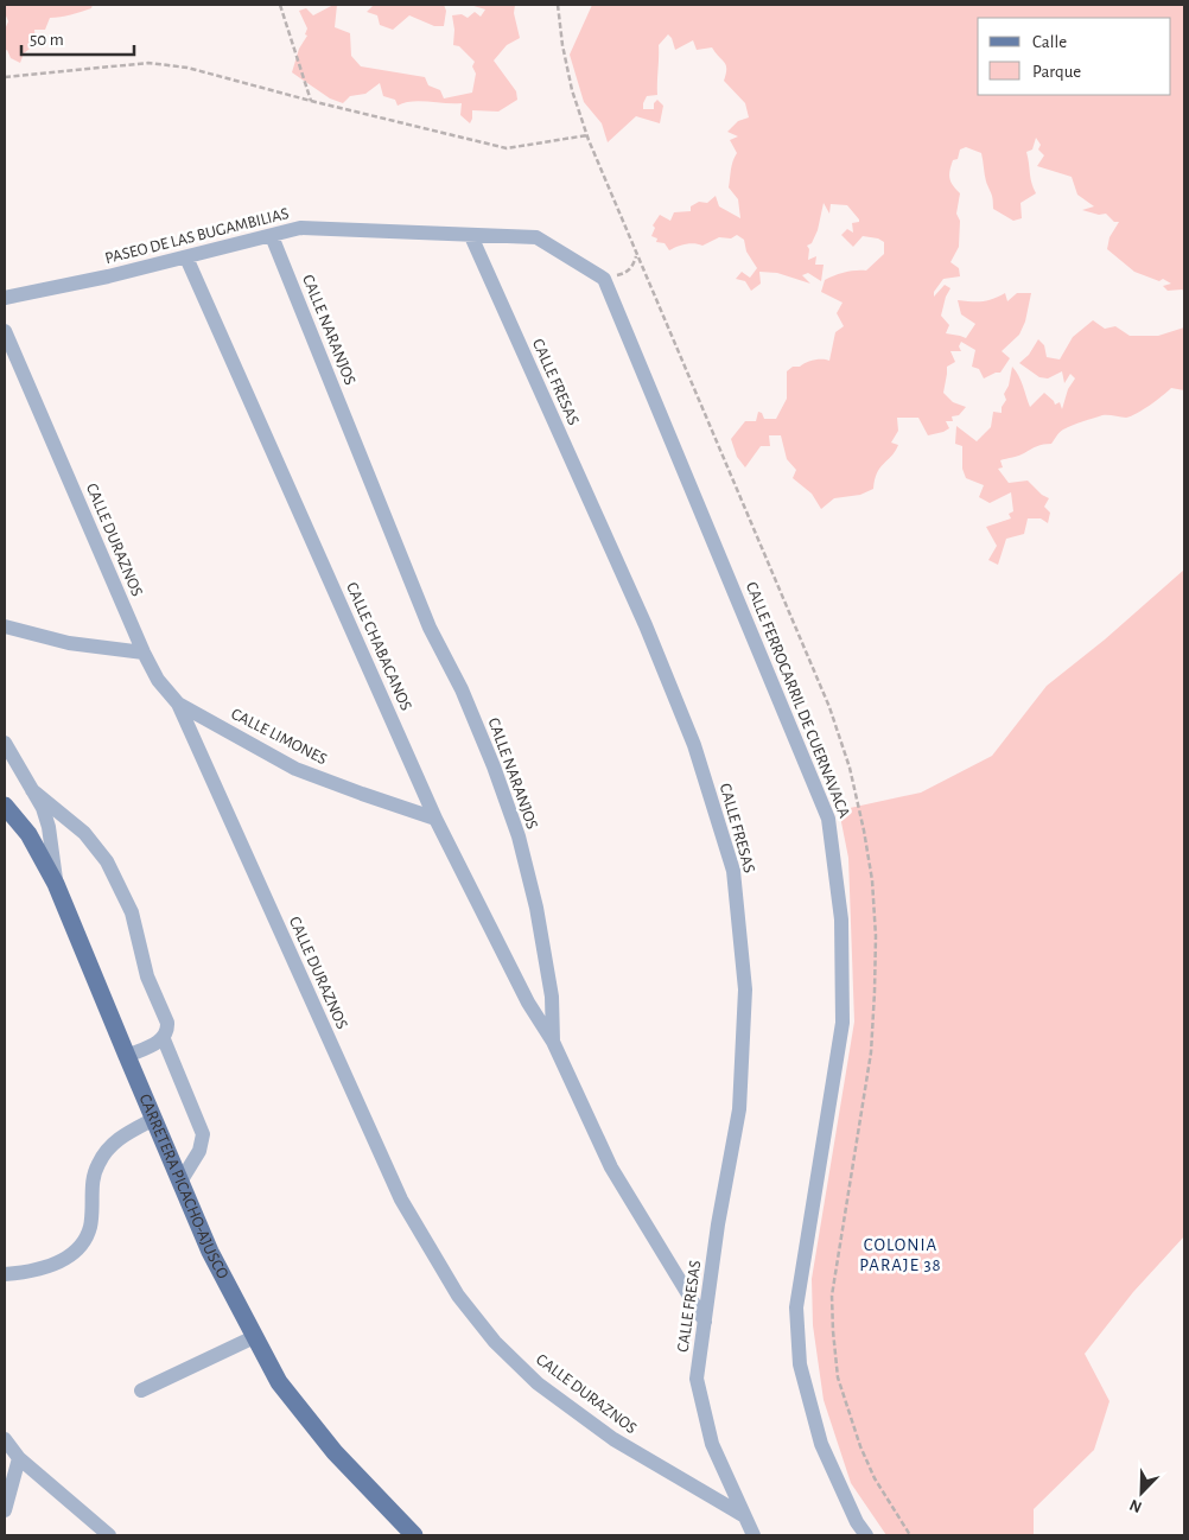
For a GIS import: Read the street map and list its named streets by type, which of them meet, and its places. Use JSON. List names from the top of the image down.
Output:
{
  "streets": {
    "main road": ["CARRETERA PICACHO-AJUSCO"],
    "street": [
      "PASEO DE LAS BUGAMBILIAS",
      "CALLE NARANJOS",
      "CALLE FRESAS",
      "CALLE DURAZNOS",
      "CALLE CHABACANOS",
      "CALLE FERROCARRIL DE CUERNAVACA",
      "CALLE LIMONES"
    ]
  },
  "crossings": [
    ["PASEO DE LAS BUGAMBILIAS", "CALLE NARANJOS"],
    ["PASEO DE LAS BUGAMBILIAS", "CALLE FRESAS"],
    ["PASEO DE LAS BUGAMBILIAS", "CALLE CHABACANOS"],
    ["CALLE NARANJOS", "CALLE FRESAS"],
    ["CALLE NARANJOS", "CALLE CHABACANOS"],
    ["CALLE FRESAS", "CALLE DURAZNOS"],
    ["CALLE DURAZNOS", "CALLE LIMONES"],
    ["CALLE CHABACANOS", "CALLE LIMONES"]
  ],
  "districts": ["COLONIA PARAJE 38"],
  "legend": ["Calle", "Parque"],
  "scale_bar": "50 m",
  "north": "bottom left"
}
